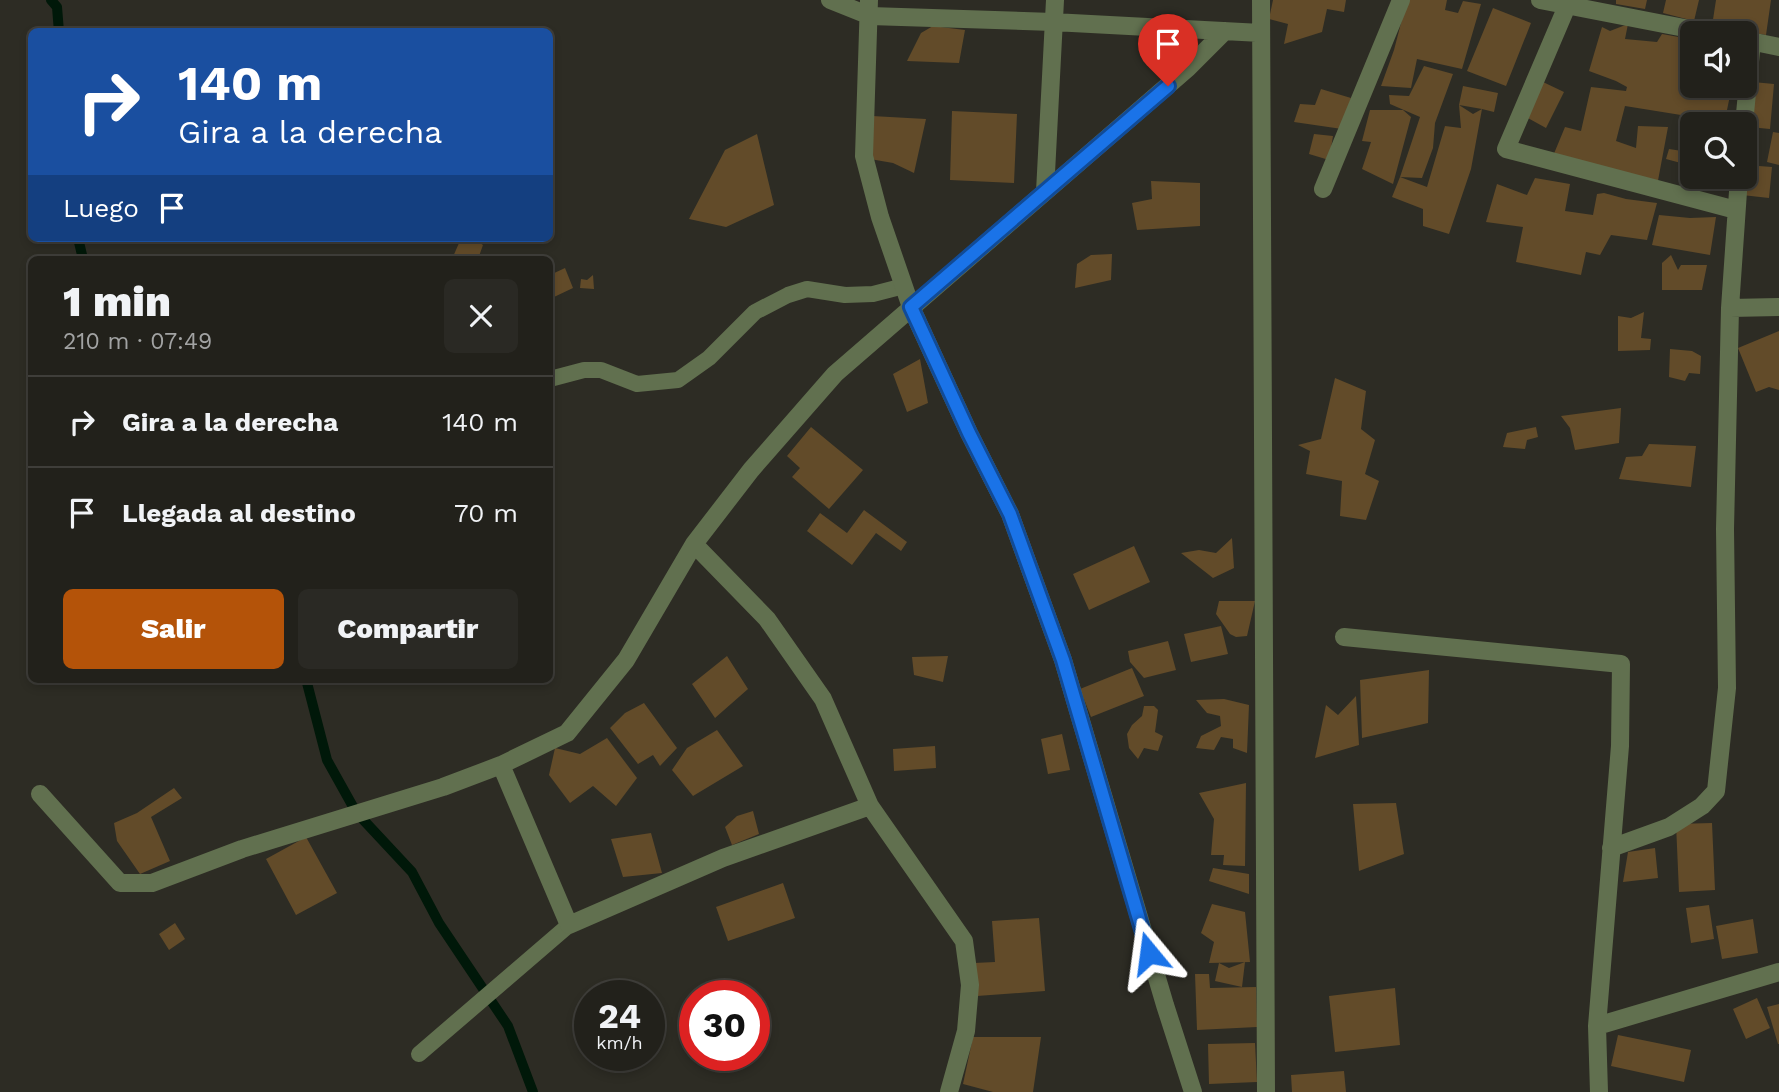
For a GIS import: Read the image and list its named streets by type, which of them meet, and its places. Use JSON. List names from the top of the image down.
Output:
{
  "page": {
    "turn": ["140 m", "Gira a la derecha"],
    "then": "Luego",
    "heading": ["1 min", "210 m · 07:49"],
    "list": [
      {
        "name": "Gira a la derecha",
        "value": "140 m"
      },
      {
        "name": "Llegada al destino",
        "value": "70 m"
      }
    ],
    "buttons": ["Salir", "Compartir"],
    "speed": "24 km/h",
    "limit": "30"
  }
}
